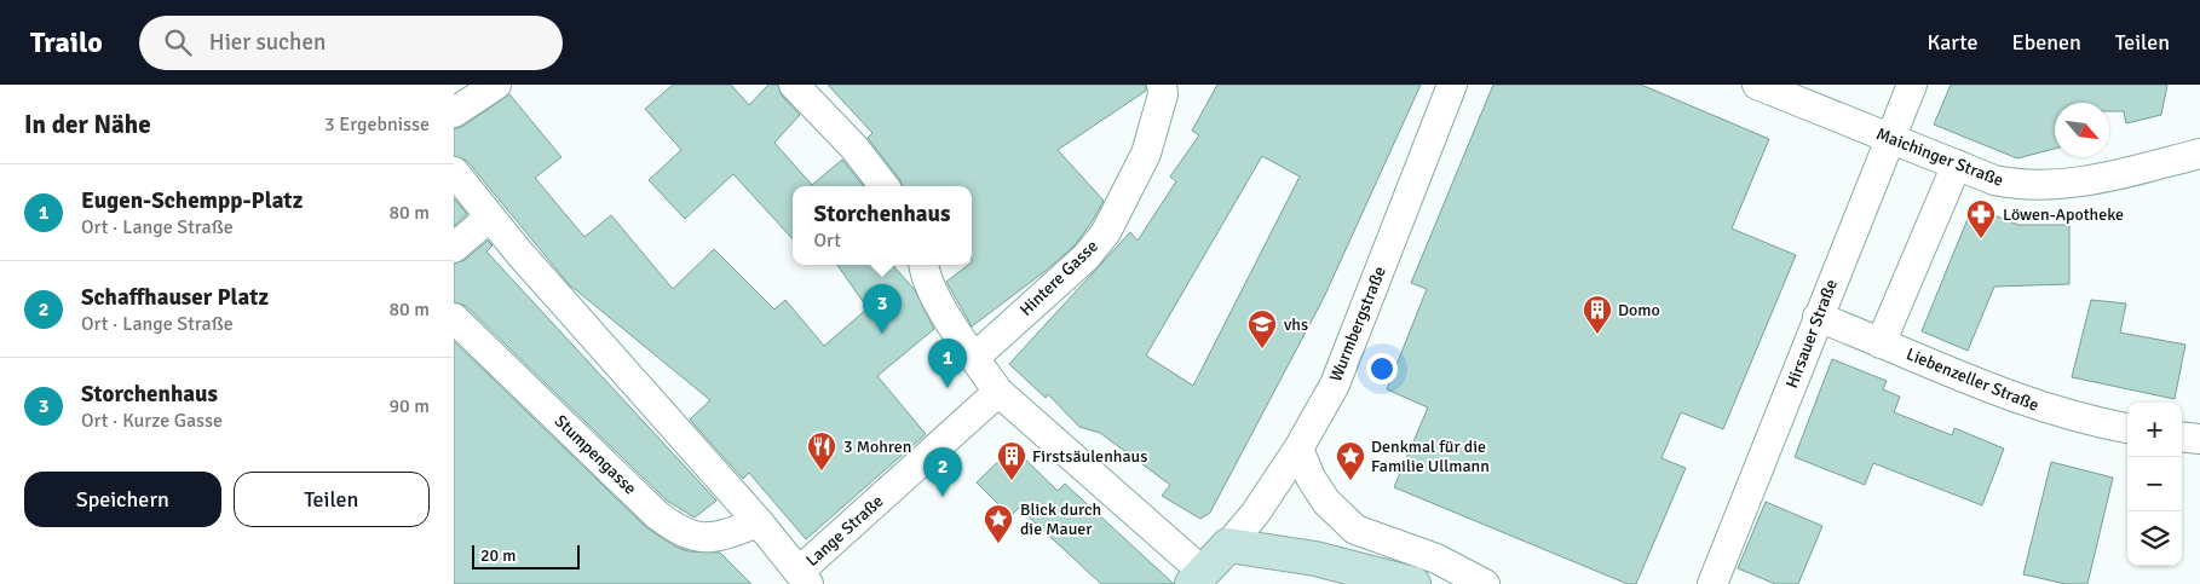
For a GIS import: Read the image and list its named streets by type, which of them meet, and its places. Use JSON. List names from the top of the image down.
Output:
{
  "streets": {
    "street": [
      "Maichinger Straße",
      "Hintere Gasse",
      "Wurmbergstraße",
      "Hirsauer Straße",
      "Liebenzeller Straße",
      "Stumpengasse",
      "Lange Straße"
    ]
  },
  "crossings": [
    ["Maichinger Straße", "Hirsauer Straße"],
    ["Hirsauer Straße", "Liebenzeller Straße"],
    ["Stumpengasse", "Lange Straße"]
  ],
  "places": {
    "pharmacy": ["Löwen-Apotheke"],
    "building": ["Domo", "Firstsäulenhaus"],
    "school or university": ["vhs"],
    "restaurant": ["3 Mohren"],
    "place": ["Denkmal für die Familie Ullmann", "Blick durch die Mauer"]
  },
  "scale_bar": "20 m",
  "north": "bottom right",
  "page": {
    "header": "Trailo",
    "search": "Hier suchen",
    "nav": ["Karte", "Ebenen", "Teilen"],
    "heading": ["In der Nähe", "3 Ergebnisse"],
    "list": [
      {
        "mark": "1",
        "name": "Eugen-Schempp-Platz",
        "note": "Ort · Lange Straße",
        "value": "80 m"
      },
      {
        "mark": "2",
        "name": "Schaffhauser Platz",
        "note": "Ort · Lange Straße",
        "value": "80 m"
      },
      {
        "mark": "3",
        "name": "Storchenhaus",
        "note": "Ort · Kurze Gasse",
        "value": "90 m"
      }
    ],
    "popup": ["Storchenhaus", "Ort"],
    "pins": ["3", "1", "2"],
    "map_buttons": ["+", "−"],
    "buttons": ["Speichern", "Teilen"],
    "scale": "20 m"
  }
}
